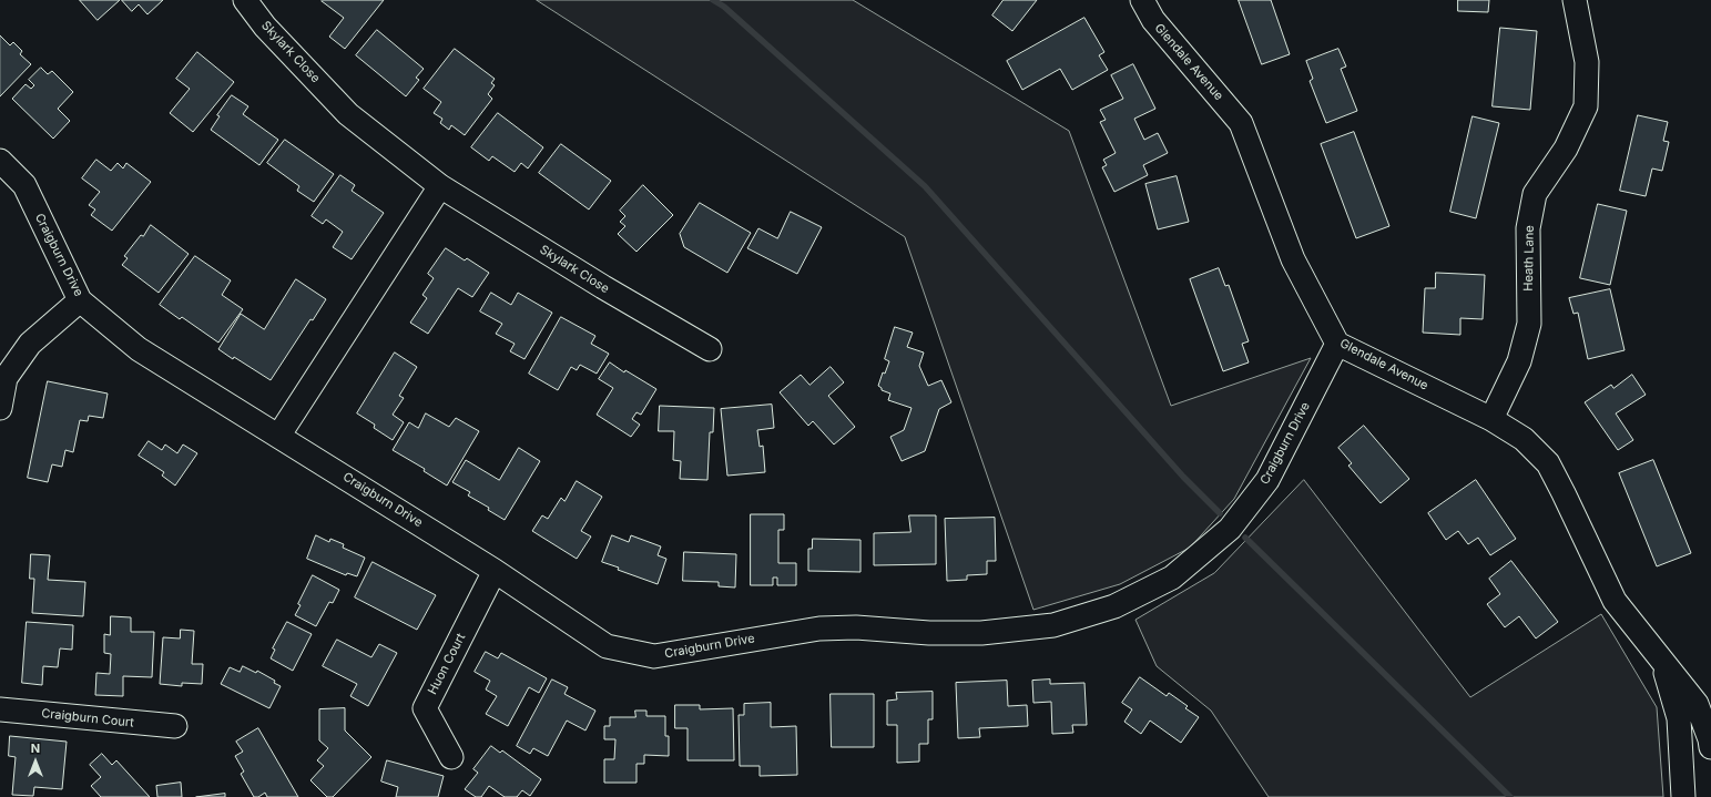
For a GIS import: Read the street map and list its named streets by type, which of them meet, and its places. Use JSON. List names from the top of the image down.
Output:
{
  "streets": {
    "street": [
      "Skylark Close",
      "Glendale Avenue",
      "Craigburn Drive",
      "Heath Lane",
      "Huon Court",
      "Craigburn Court"
    ]
  },
  "crossings": [
    ["Glendale Avenue", "Craigburn Drive"],
    ["Glendale Avenue", "Heath Lane"],
    ["Craigburn Drive", "Huon Court"]
  ],
  "north": "top"
}
